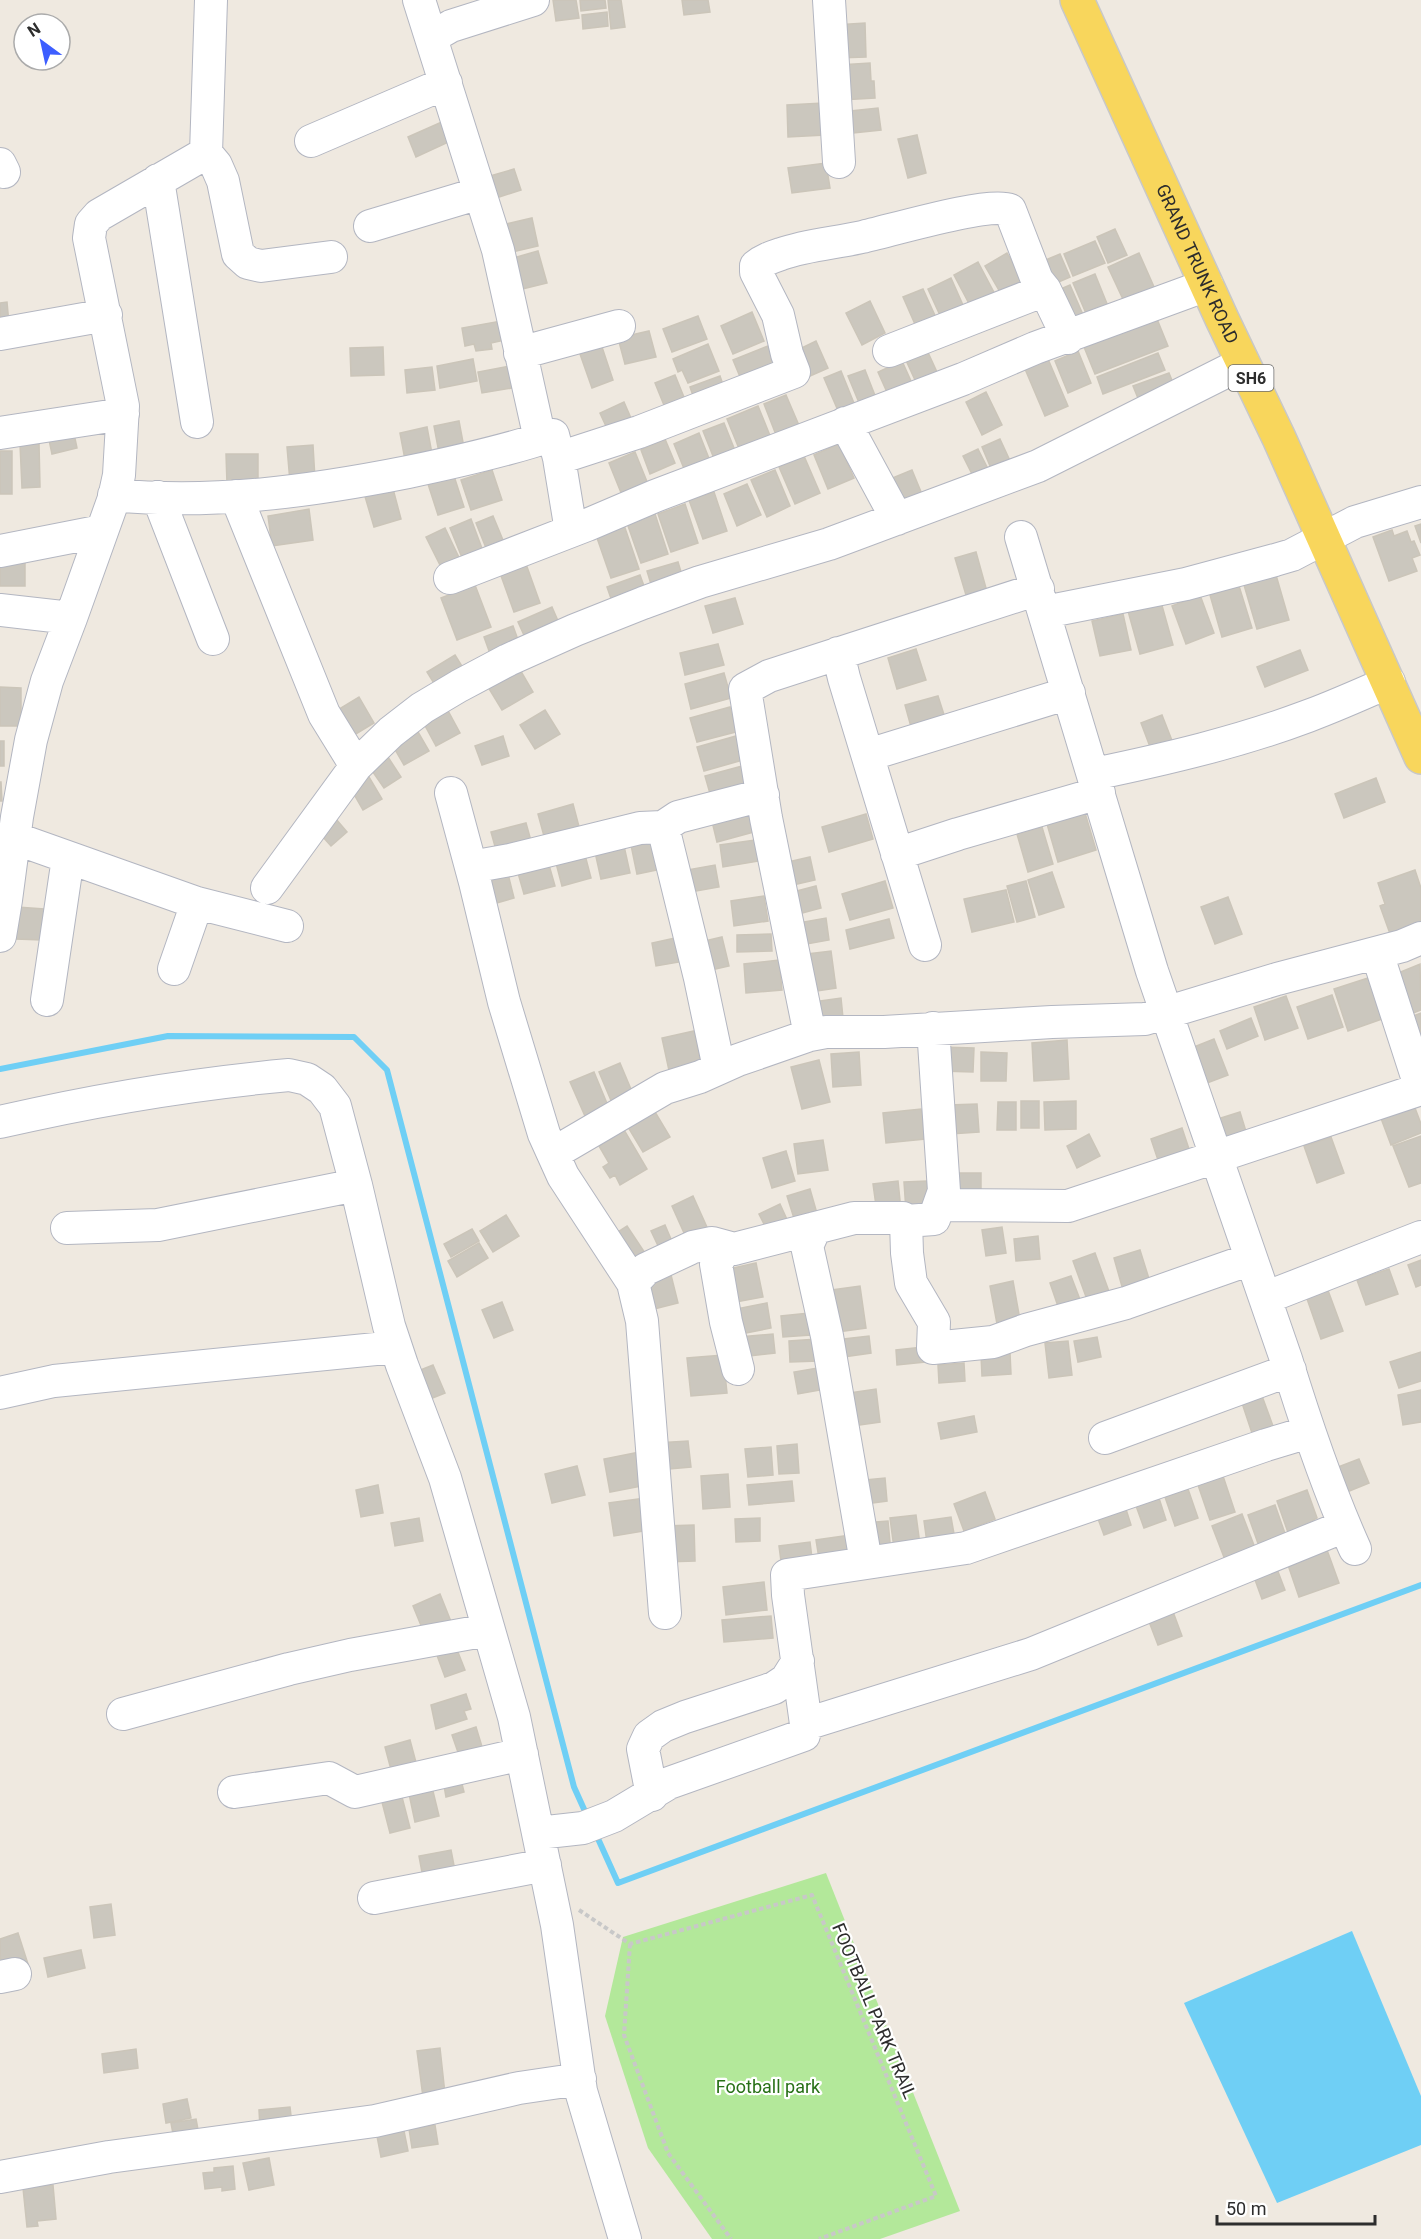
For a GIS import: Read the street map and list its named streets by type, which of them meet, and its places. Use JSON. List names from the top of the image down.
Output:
{
  "streets": {
    "main road": ["GRAND TRUNK ROAD", "SH6"],
    "path": ["FOOTBALL PARK TRAIL"]
  },
  "parks": ["Football park"],
  "scale_bar": "50 m",
  "north": "top left"
}
